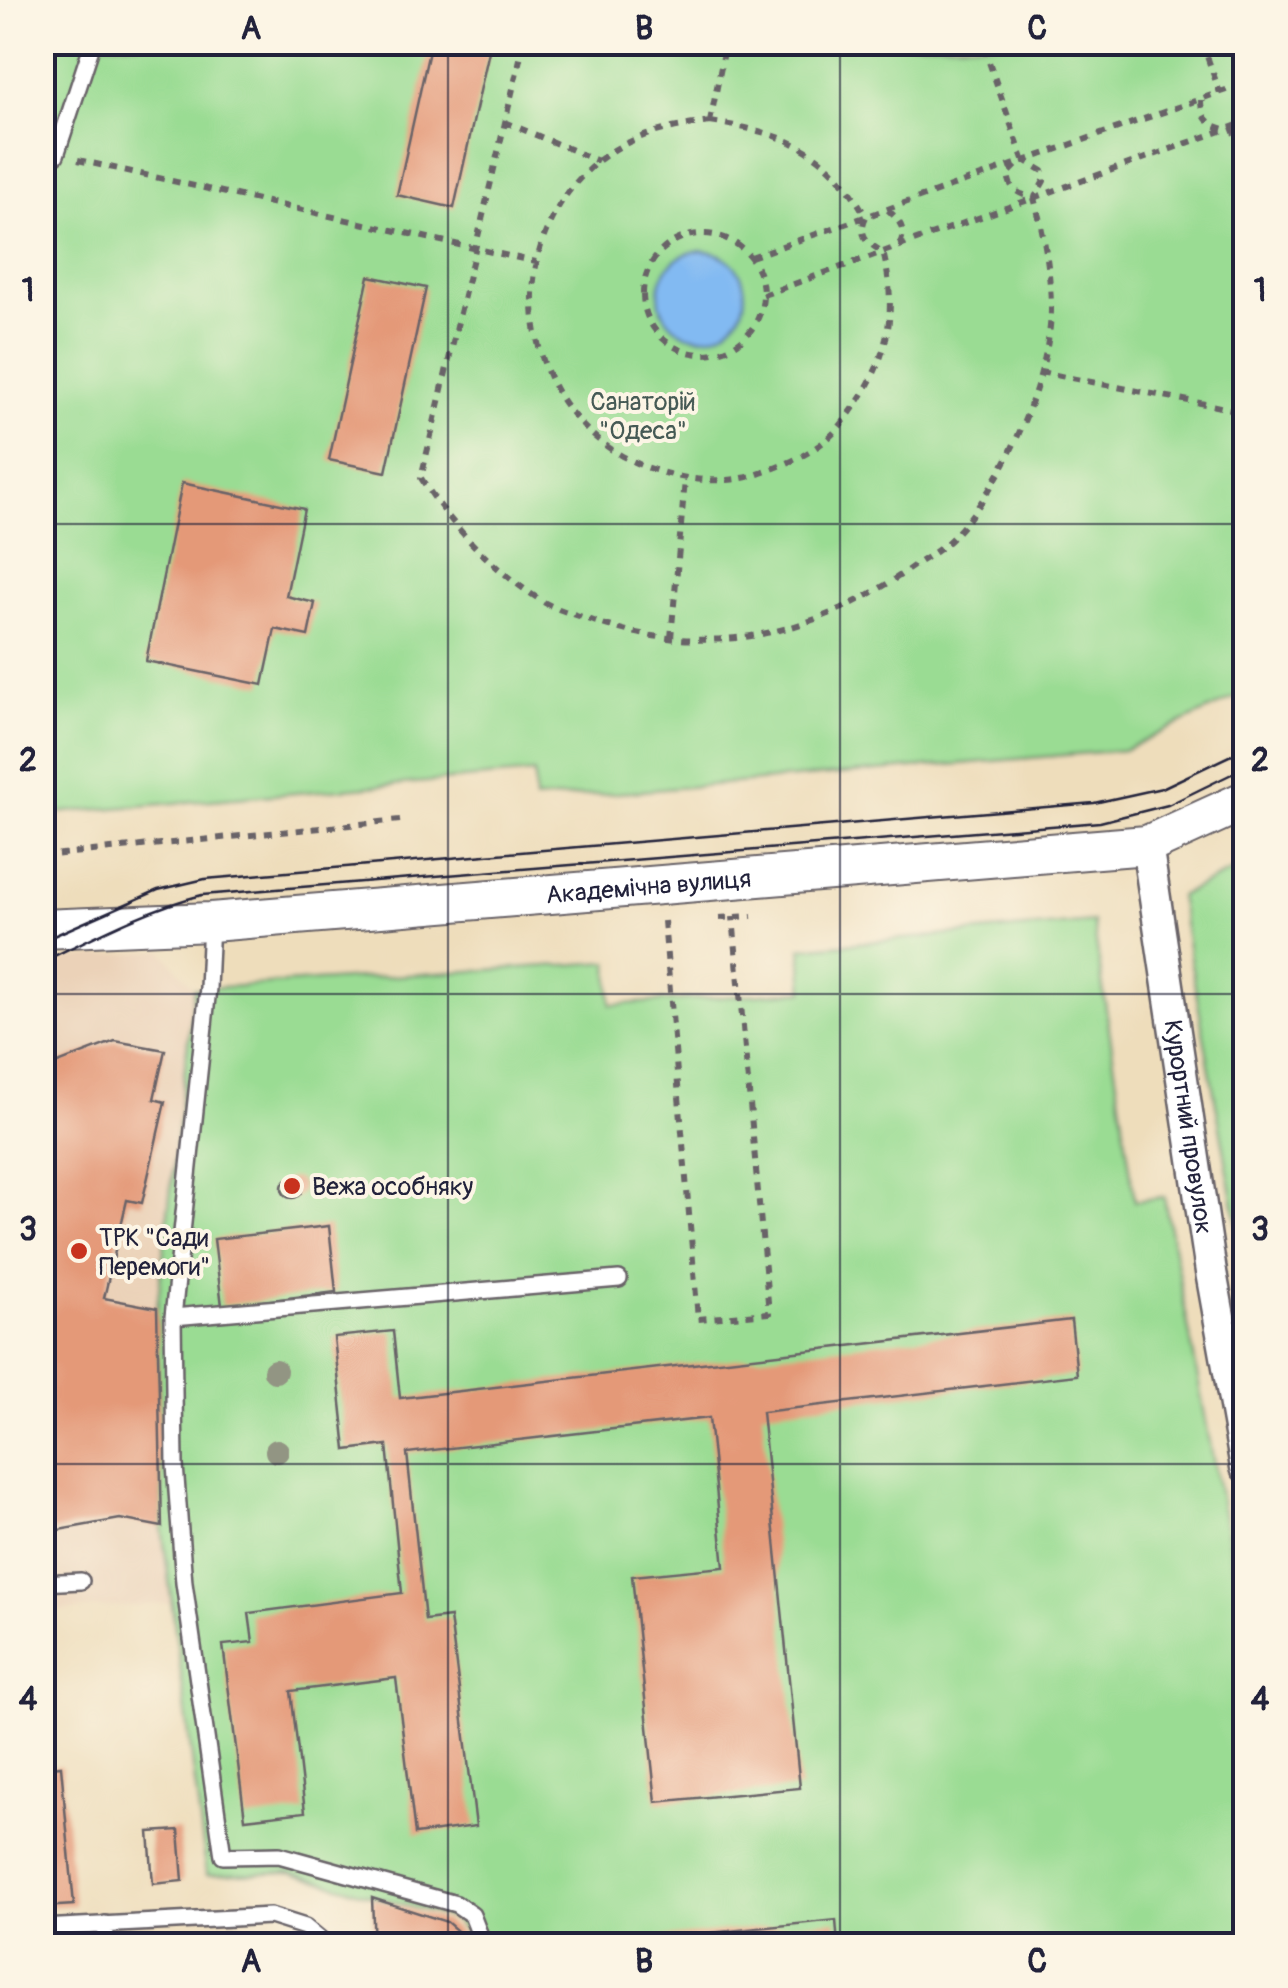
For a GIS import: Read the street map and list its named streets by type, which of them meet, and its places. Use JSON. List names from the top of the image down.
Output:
{
  "streets": {
    "street": ["Академічна вулиця", "Курортний провулок"]
  },
  "crossings": [
    ["Академічна вулиця", "Курортний провулок"]
  ],
  "parks": ["Санаторій \"Одеса\""],
  "places": ["Вежа особняку", "ТРК \"Сади Перемоги\""],
  "grid": {
    "columns": ["A", "B", "C"],
    "rows": [
      "1",
      "2",
      "3",
      "4"
    ]
  }
}
